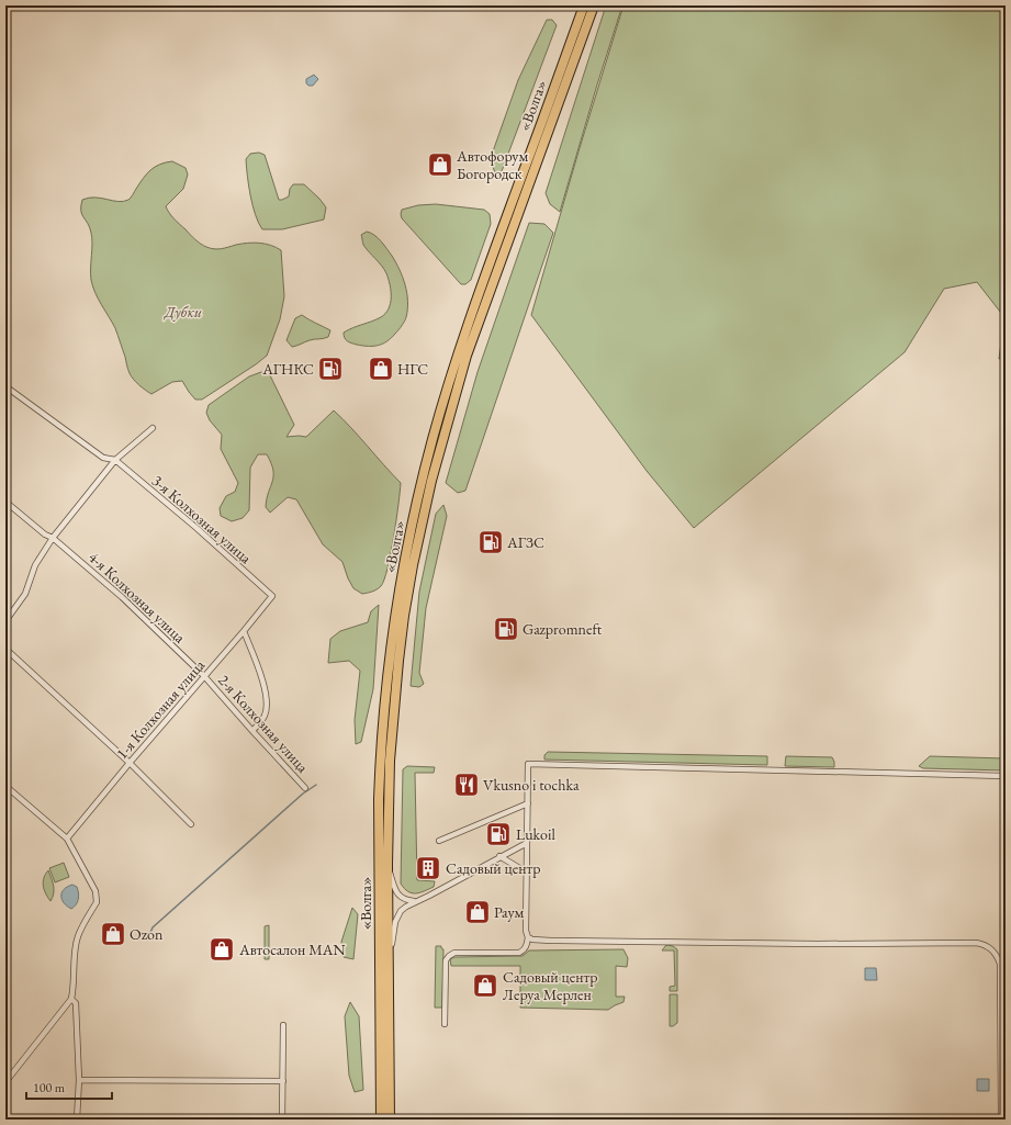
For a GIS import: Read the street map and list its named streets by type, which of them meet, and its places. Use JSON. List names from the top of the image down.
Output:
{
  "streets": {
    "highway": ["«Волга»"],
    "street": [
      "3-я Колхозная улица",
      "4-я Колхозная улица",
      "1-я Колхозная улица",
      "2-я Колхозная улица"
    ]
  },
  "crossings": [
    ["3-я Колхозная улица", "1-я Колхозная улица"],
    ["4-я Колхозная улица", "1-я Колхозная улица"],
    ["4-я Колхозная улица", "2-я Колхозная улица"],
    ["1-я Колхозная улица", "2-я Колхозная улица"]
  ],
  "parks": ["Дубки"],
  "places": {
    "shop": [
      "Автофорум Богородск",
      "НГС",
      "Раум",
      "Ozon",
      "Автосалон MAN",
      "Садовый центр Леруа Мерлен"
    ],
    "fuel station": [
      "АГНКС",
      "АГЗС",
      "Gazpromneft",
      "Lukoil"
    ],
    "restaurant": ["Vkusno i tochka"],
    "building": ["Садовый центр"]
  },
  "scale_bar": "100 m"
}
